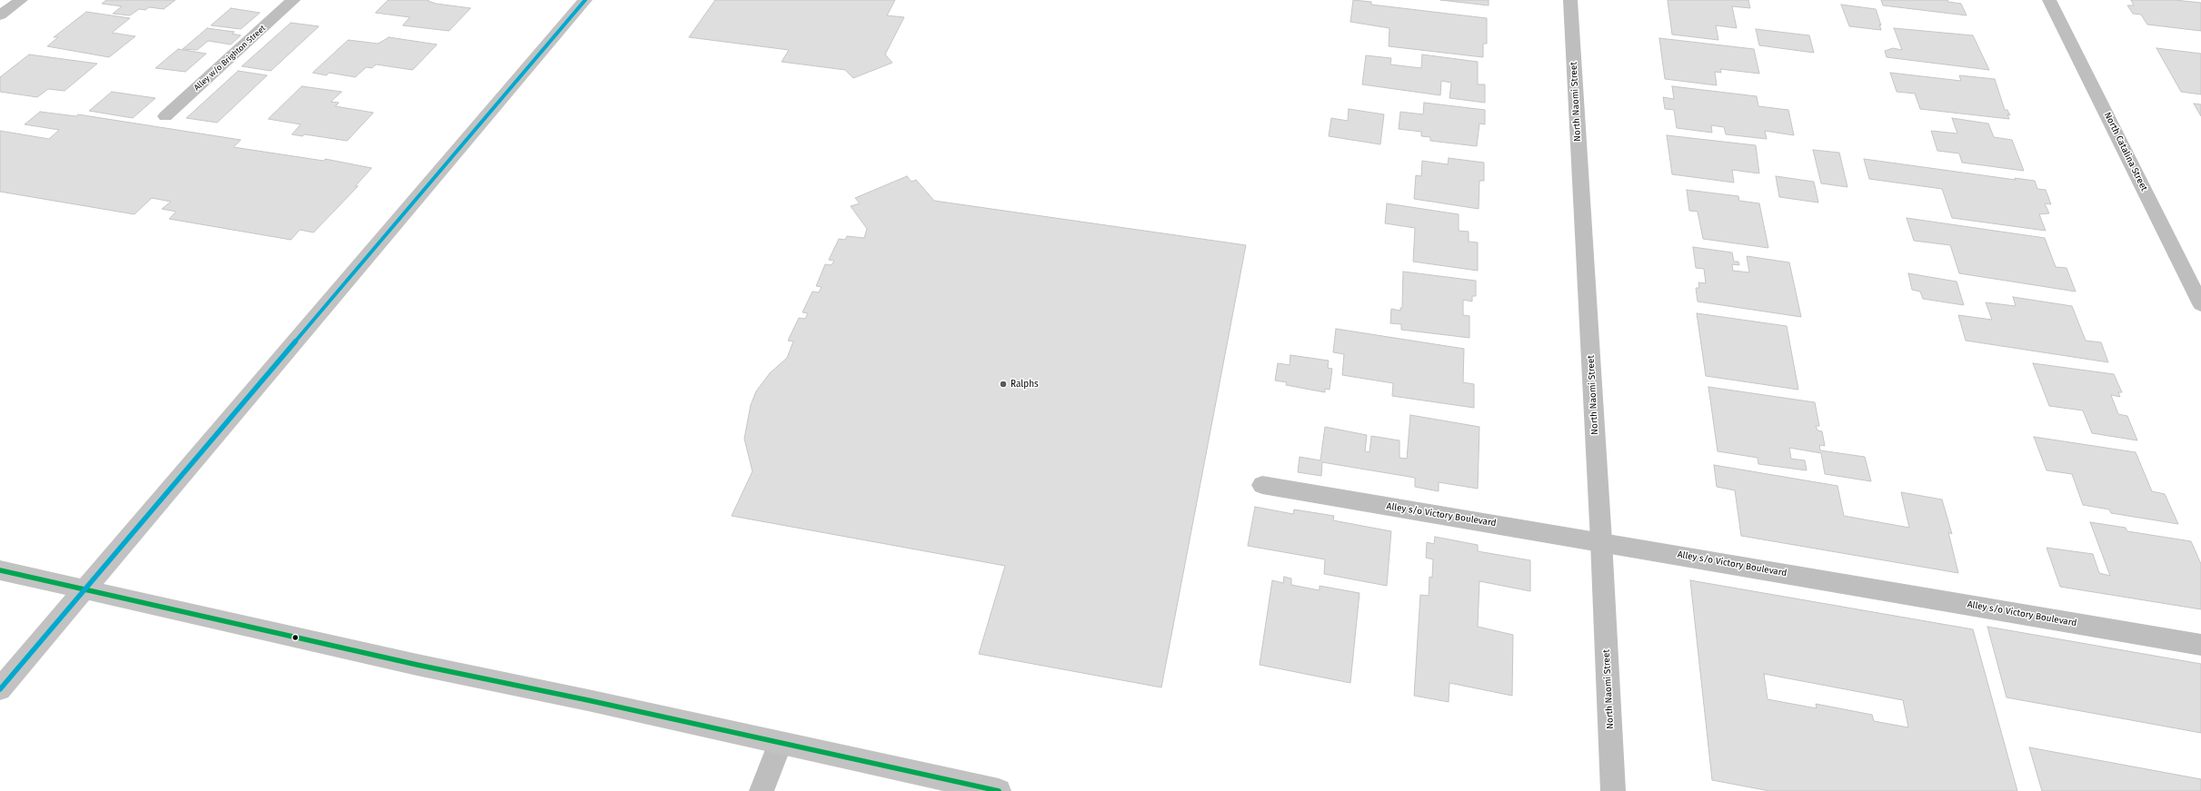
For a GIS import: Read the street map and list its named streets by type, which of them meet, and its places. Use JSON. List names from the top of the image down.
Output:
{
  "streets": {
    "street": [
      "Alley w/o Brighton Street",
      "North Naomi Street",
      "North Catalina Street",
      "Alley s/o Victory Boulevard"
    ]
  },
  "crossings": [
    ["North Naomi Street", "Alley s/o Victory Boulevard"]
  ],
  "places": ["Ralphs"]
}
